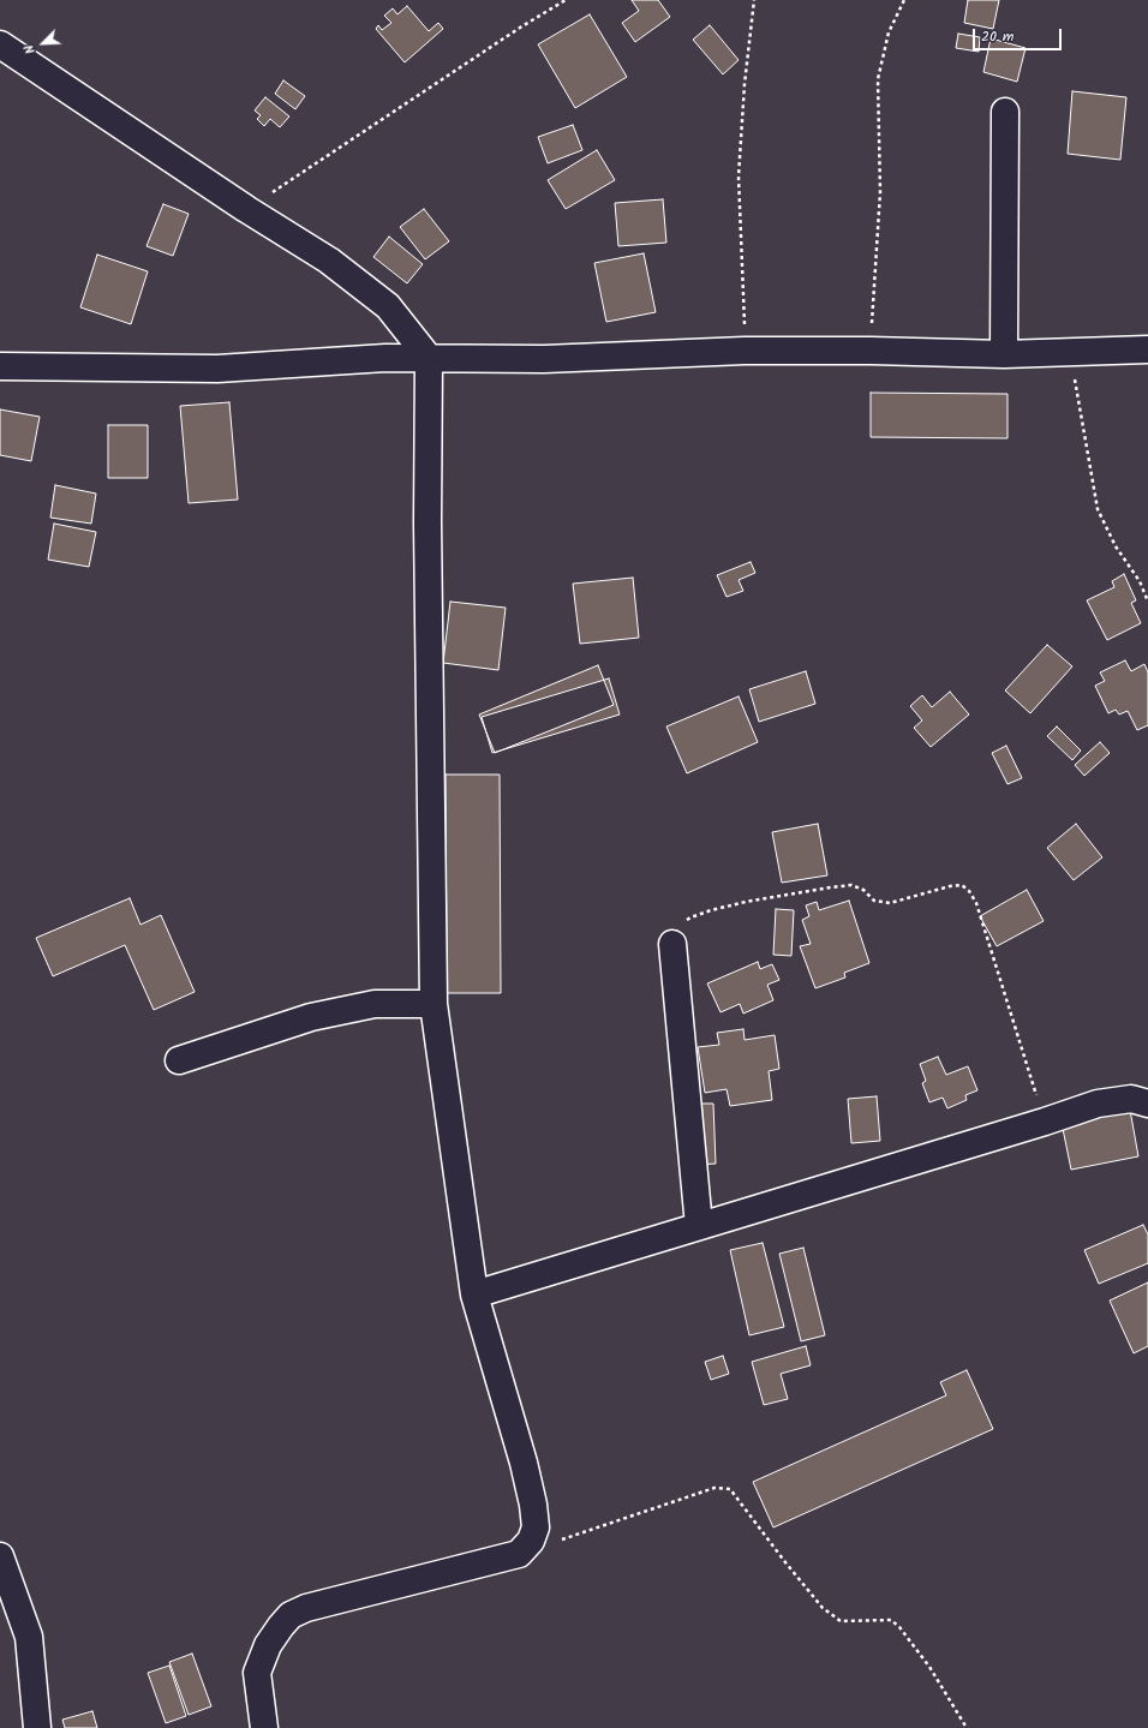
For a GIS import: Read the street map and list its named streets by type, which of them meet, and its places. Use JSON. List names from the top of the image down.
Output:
{
  "scale_bar": "20 m",
  "north": "bottom left"
}
